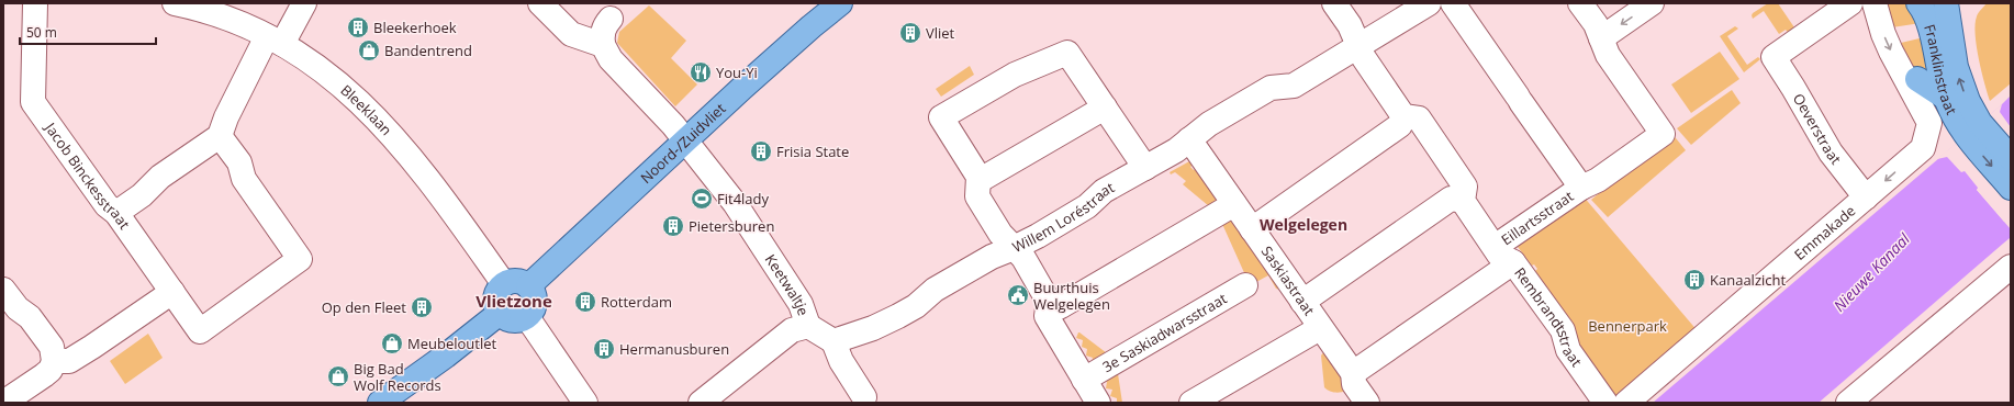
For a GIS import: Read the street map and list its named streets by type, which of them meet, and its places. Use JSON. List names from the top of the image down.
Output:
{
  "streets": {
    "main road": ["Franklinstraat", "Noord-/Zuidvliet"],
    "street": [
      "Bleeklaan",
      "Oeverstraat",
      "Jacob Binckesstraat",
      "Willem Loréstraat",
      "Eillartsstraat",
      "Emmakade",
      "Saskiastraat",
      "Keetwaltje",
      "Rembrandtstraat",
      "3e Saskiadwarsstraat"
    ]
  },
  "crossings": [
    ["Franklinstraat", "Emmakade"],
    ["Bleeklaan", "Noord-/Zuidvliet"],
    ["Oeverstraat", "Emmakade"],
    ["Noord-/Zuidvliet", "Keetwaltje"],
    ["Willem Loréstraat", "Saskiastraat"],
    ["Eillartsstraat", "Rembrandtstraat"]
  ],
  "districts": ["Welgelegen", "Vlietzone"],
  "water": ["Nieuwe Kanaal"],
  "parks": ["Bennerpark"],
  "places": {
    "building": [
      "Bleekerhoek",
      "Vliet",
      "Frisia State",
      "Pietersburen",
      "Kanaalzicht",
      "Rotterdam",
      "Op den Fleet",
      "Hermanusburen"
    ],
    "shop": ["Bandentrend", "Meubeloutlet", "Big Bad Wolf Records"],
    "restaurant": ["You-Yi"],
    "sports": ["Fit4lady"],
    "public building": ["Buurthuis Welgelegen"]
  },
  "scale_bar": "50 m"
}
